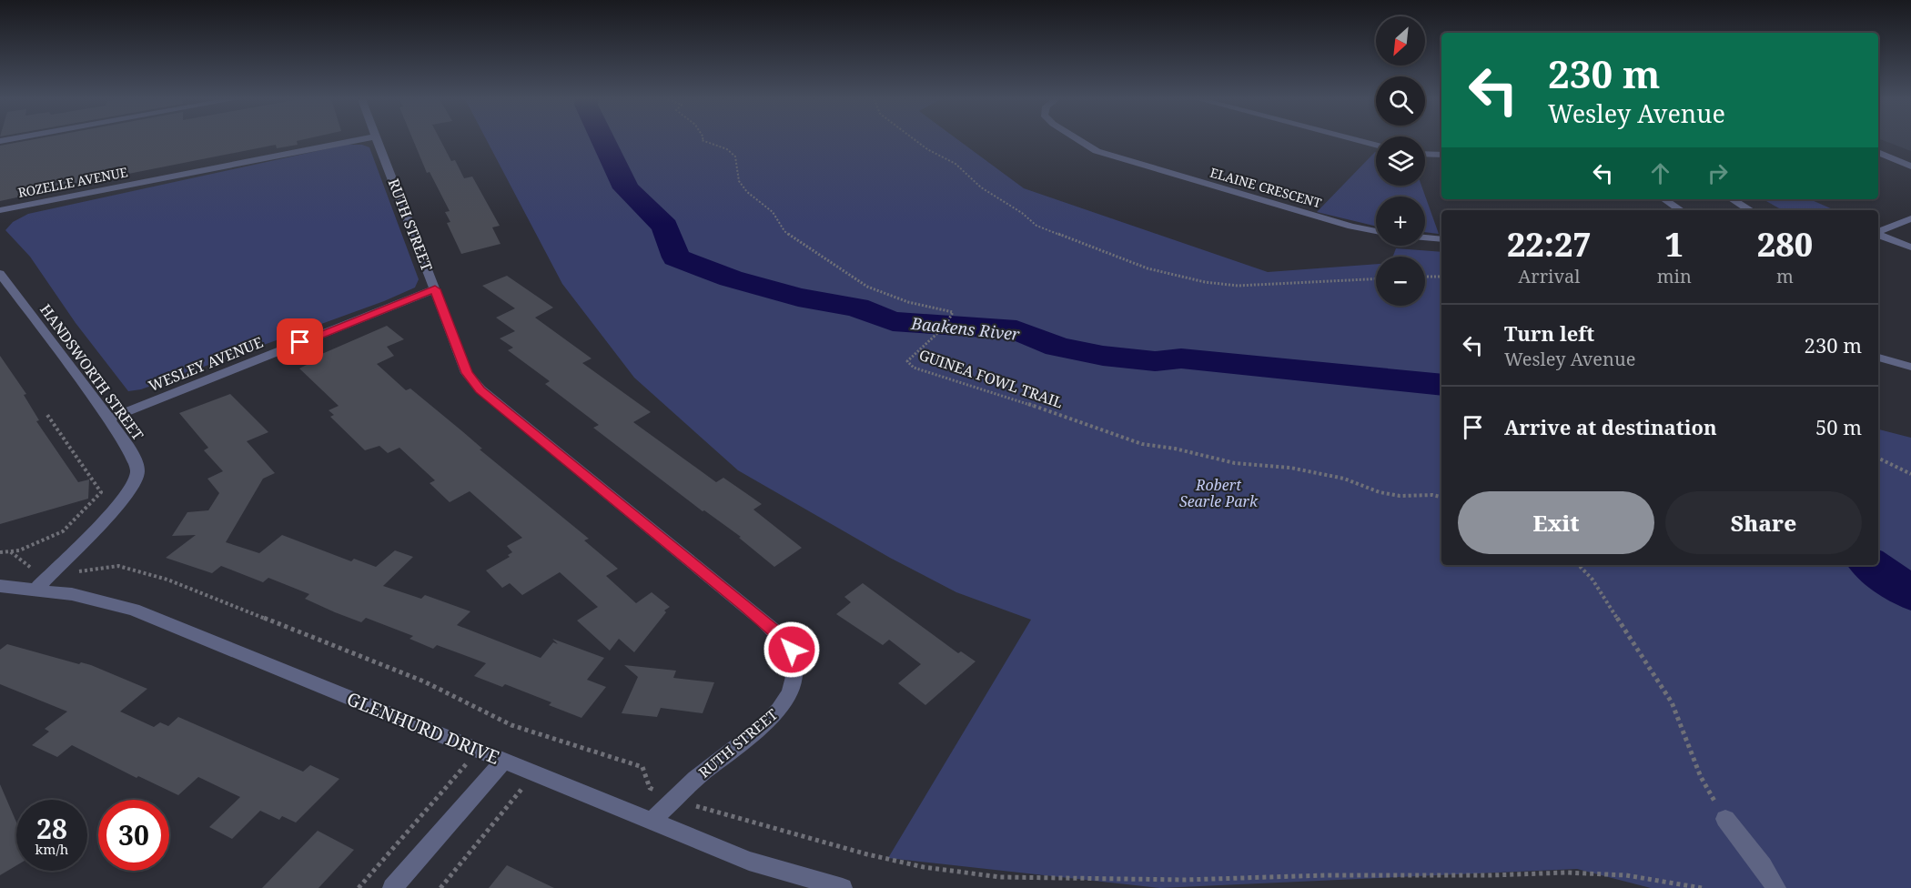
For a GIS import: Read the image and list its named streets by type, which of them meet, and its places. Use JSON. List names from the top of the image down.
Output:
{
  "streets": {
    "street": [
      "ROZELLE AVENUE",
      "ELAINE CRESCENT",
      "RUTH STREET",
      "WESLEY AVENUE",
      "HANDSWORTH STREET",
      "GLENHURD DRIVE"
    ],
    "path": ["GUINEA FOWL TRAIL"]
  },
  "crossings": [
    ["RUTH STREET", "WESLEY AVENUE"],
    ["RUTH STREET", "GLENHURD DRIVE"],
    ["WESLEY AVENUE", "HANDSWORTH STREET"],
    ["HANDSWORTH STREET", "GLENHURD DRIVE"]
  ],
  "water": ["Baakens River"],
  "parks": ["Robert Searle Park"],
  "north": "bottom left",
  "page": {
    "map_buttons": ["+", "−"],
    "turn": ["230 m", "Wesley Avenue"],
    "eta": [
      "22:27",
      "Arrival",
      "1",
      "min",
      "280",
      "m"
    ],
    "list": [
      {
        "name": "Turn left",
        "note": "Wesley Avenue",
        "value": "230 m"
      },
      {
        "name": "Arrive at destination",
        "value": "50 m"
      }
    ],
    "buttons": ["Exit", "Share"],
    "speed": "28 km/h",
    "limit": "30"
  }
}
